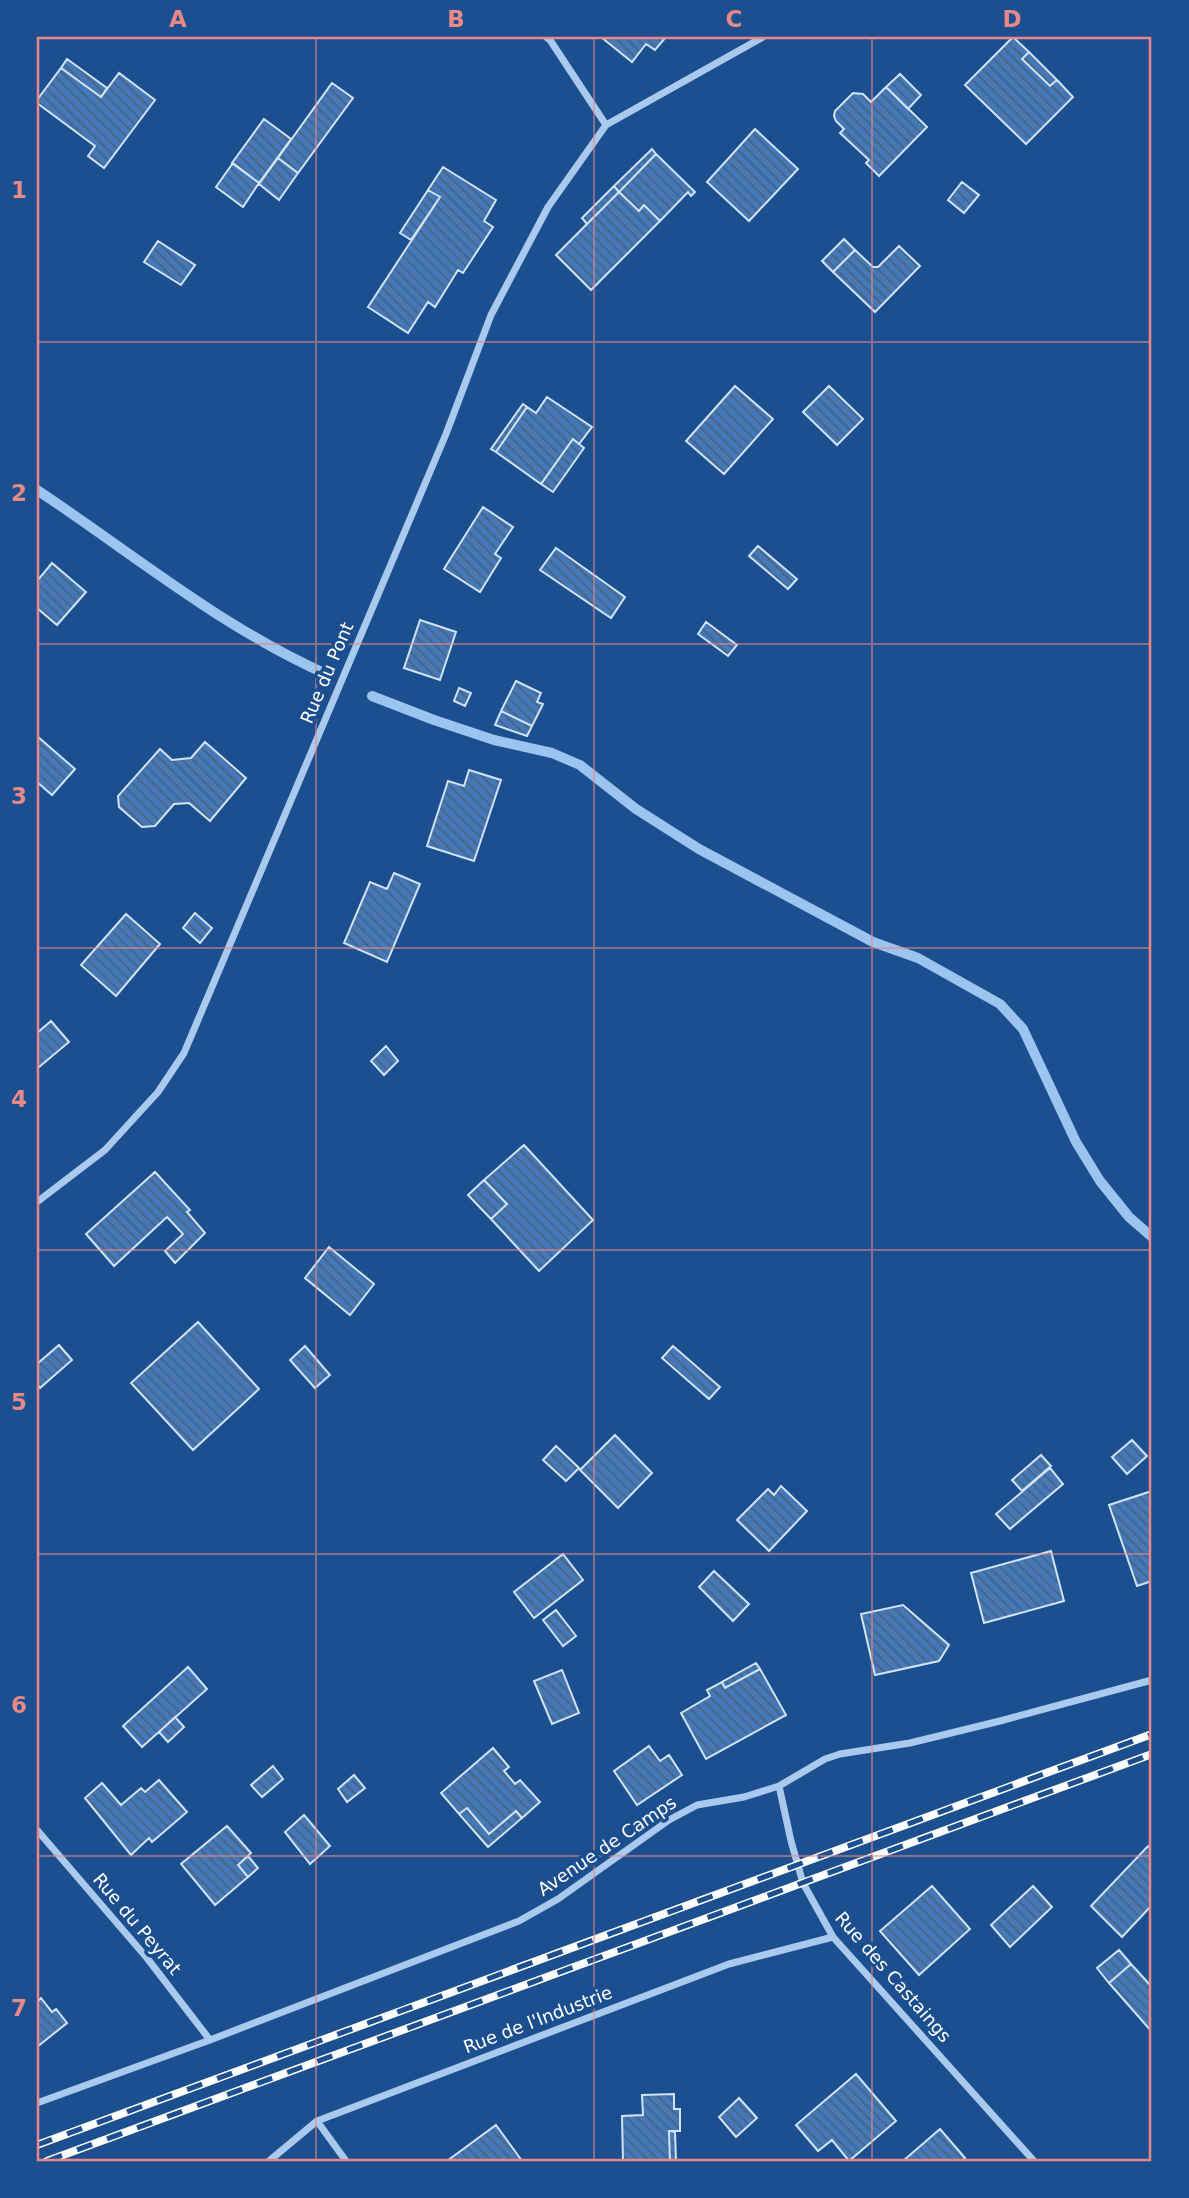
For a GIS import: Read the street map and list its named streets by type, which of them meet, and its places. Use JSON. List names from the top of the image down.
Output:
{
  "streets": {
    "street": [
      "Rue du Pont",
      "Avenue de Camps",
      "Rue du Peyrat",
      "Rue des Castaings",
      "Rue de l'Industrie"
    ]
  },
  "crossings": [
    ["Avenue de Camps", "Rue du Peyrat"],
    ["Avenue de Camps", "Rue des Castaings"],
    ["Rue des Castaings", "Rue de l'Industrie"]
  ],
  "grid": {
    "columns": [
      "A",
      "B",
      "C",
      "D"
    ],
    "rows": [
      "1",
      "2",
      "3",
      "4",
      "5",
      "6",
      "7"
    ]
  }
}
